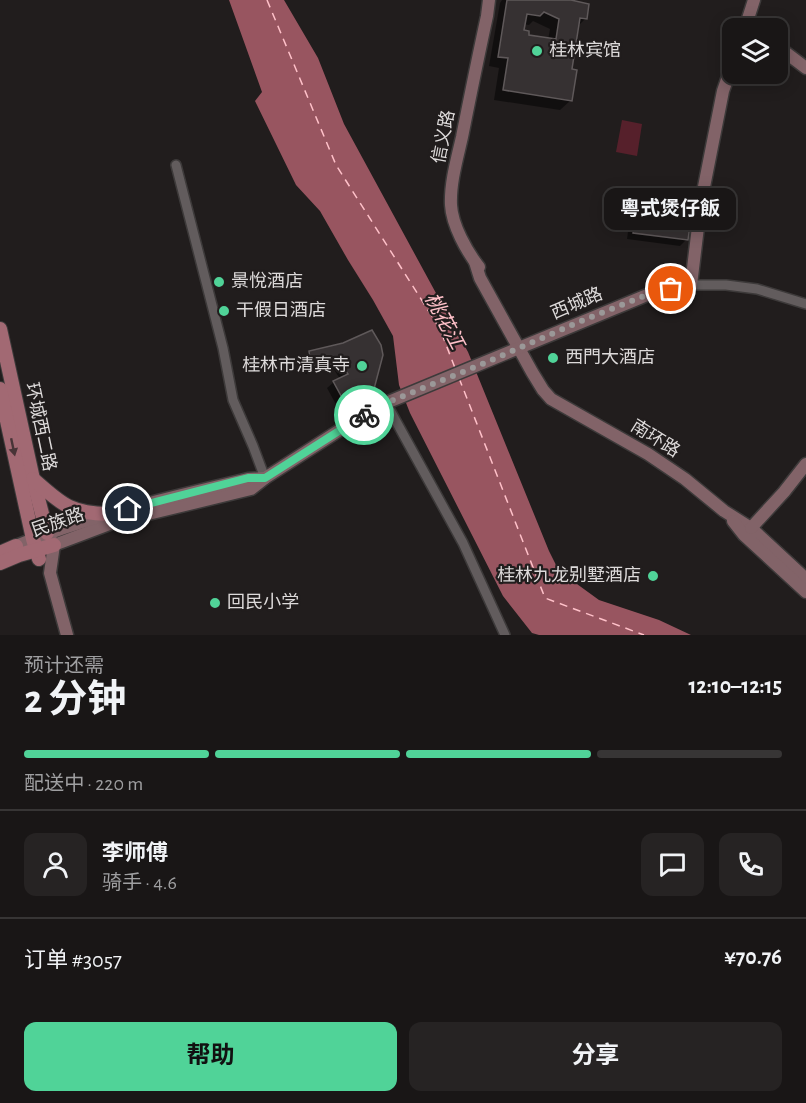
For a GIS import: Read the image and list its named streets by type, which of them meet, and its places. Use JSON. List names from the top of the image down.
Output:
{
  "streets": {
    "main road": [
      "信义路",
      "西城路",
      "环城西二路",
      "南环路",
      "民族路"
    ]
  },
  "crossings": [
    ["信义路", "西城路"],
    ["信义路", "南环路"],
    ["西城路", "南环路"],
    ["西城路", "民族路"],
    ["环城西二路", "民族路"]
  ],
  "water": ["桃花江"],
  "places": [
    "桂林宾馆",
    "景悅酒店",
    "粵式煲仔飯",
    "干假日酒店",
    "西門大酒店",
    "桂林市清真寺",
    "桂林九龙别墅酒店",
    "回民小学"
  ],
  "page": {
    "bubble": "粵式煲仔飯",
    "heading": ["2 分钟", "预计还需", "12:10–12:15"],
    "panel": [
      "李师傅",
      "骑手 · 4.6",
      "订单 #3057",
      "¥70.76"
    ],
    "bar": "配送中 · 220 m",
    "buttons": ["帮助", "分享"]
  }
}
